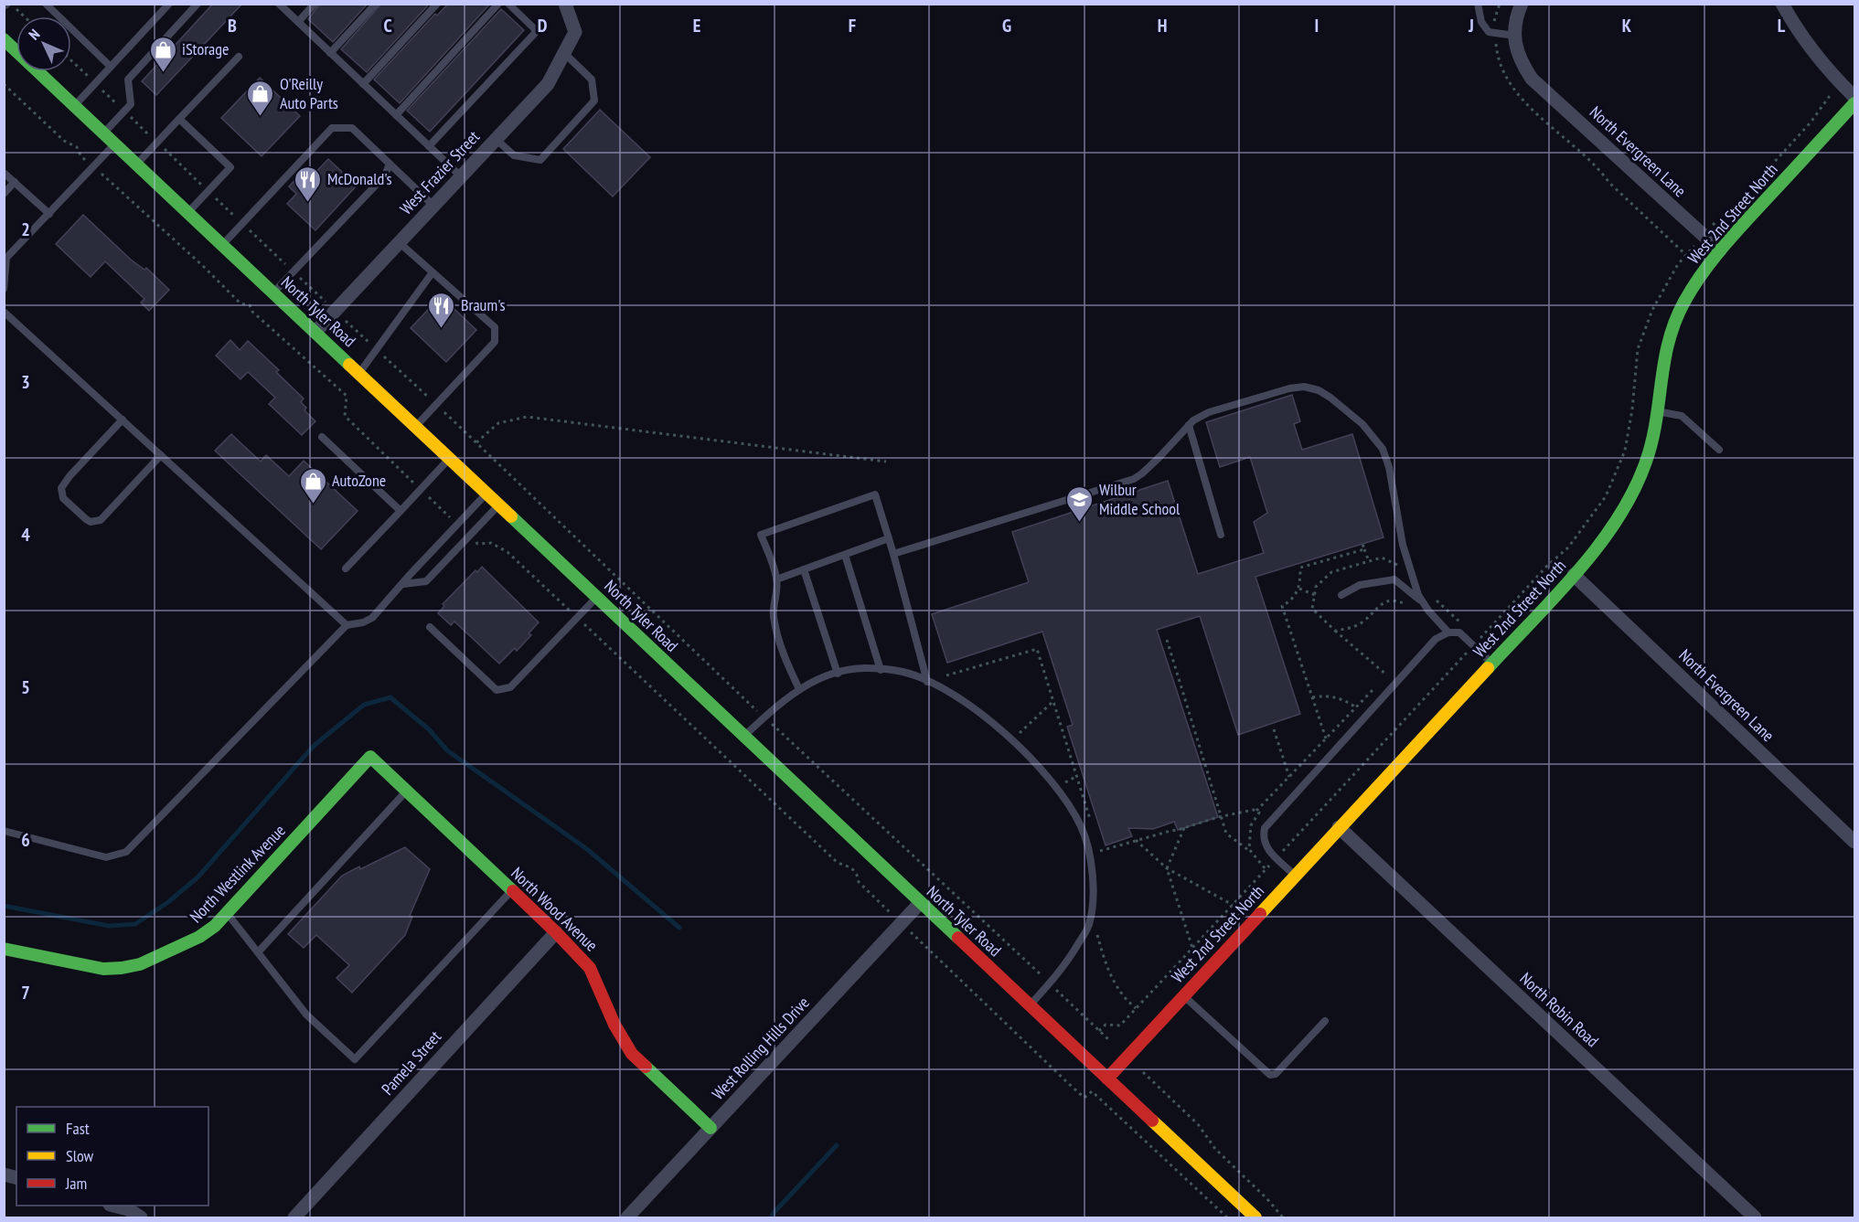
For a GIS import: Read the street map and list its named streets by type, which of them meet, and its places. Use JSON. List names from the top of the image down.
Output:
{
  "streets": {
    "street": [
      "North Evergreen Lane",
      "West Frazier Street",
      "West 2nd Street North",
      "North Tyler Road",
      "North Westlink Avenue",
      "North Wood Avenue",
      "North Robin Road",
      "West Rolling Hills Drive",
      "Pamela Street"
    ]
  },
  "crossings": [
    ["North Evergreen Lane", "West 2nd Street North"],
    ["West Frazier Street", "North Tyler Road"],
    ["West 2nd Street North", "North Tyler Road"],
    ["West 2nd Street North", "North Robin Road"],
    ["North Tyler Road", "West Rolling Hills Drive"],
    ["North Westlink Avenue", "North Wood Avenue"],
    ["North Wood Avenue", "West Rolling Hills Drive"],
    ["North Wood Avenue", "Pamela Street"]
  ],
  "places": {
    "shop": ["iStorage", "O'Reilly Auto Parts", "AutoZone"],
    "restaurant": ["McDonald's", "Braum's"],
    "school or university": ["Wilbur Middle School"]
  },
  "legend": ["Fast", "Slow", "Jam"],
  "north": "top left",
  "grid": {
    "columns": [
      "B",
      "C",
      "D",
      "E",
      "F",
      "G",
      "H",
      "I",
      "J",
      "K",
      "L"
    ],
    "rows": [
      "2",
      "3",
      "4",
      "5",
      "6",
      "7"
    ]
  }
}
